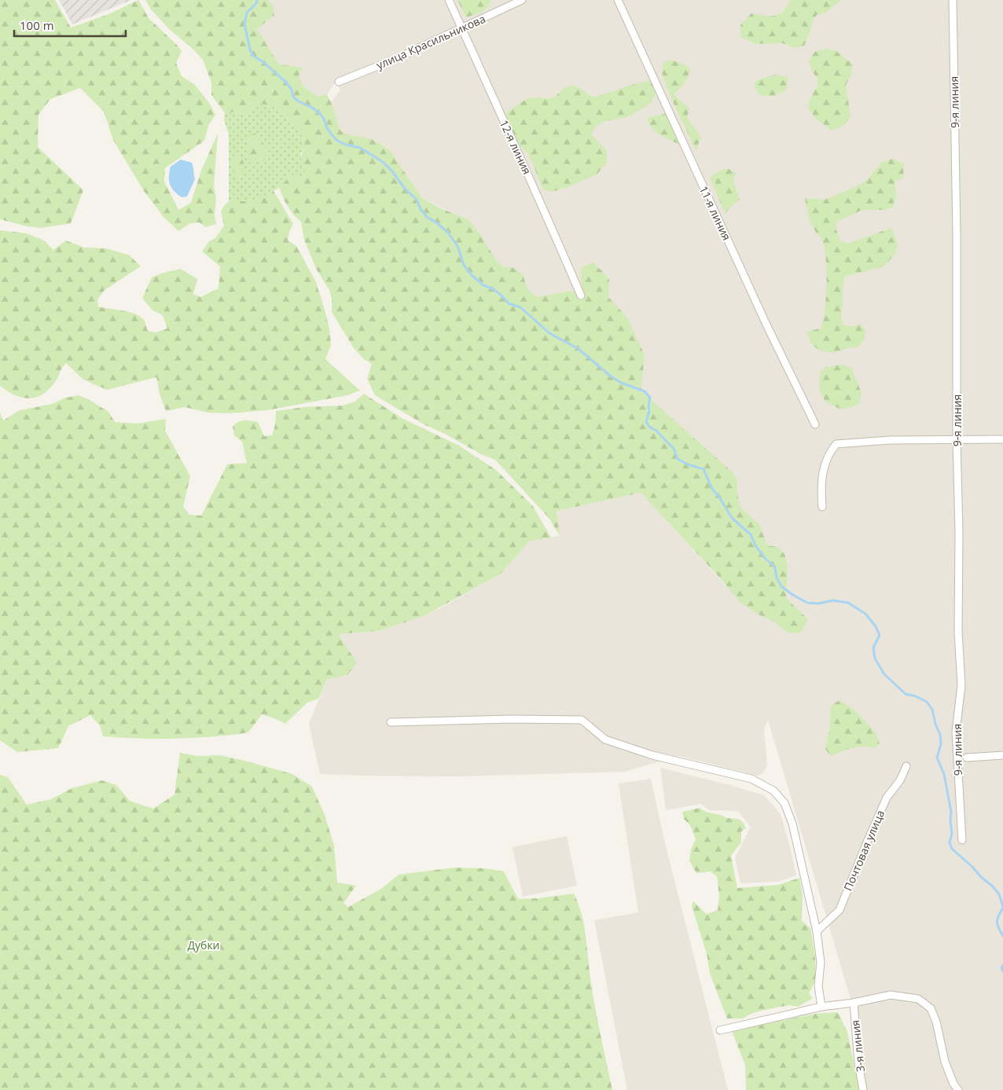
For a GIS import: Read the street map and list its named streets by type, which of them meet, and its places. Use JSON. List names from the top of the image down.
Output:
{
  "streets": {
    "street": [
      "улица Красильникова",
      "9-я линия",
      "12-я линия",
      "11-я линия",
      "Почтовая улица",
      "3-я линия"
    ]
  },
  "crossings": [
    ["улица Красильникова", "12-я линия"]
  ],
  "parks": ["Дубки"],
  "scale_bar": "100 m"
}
